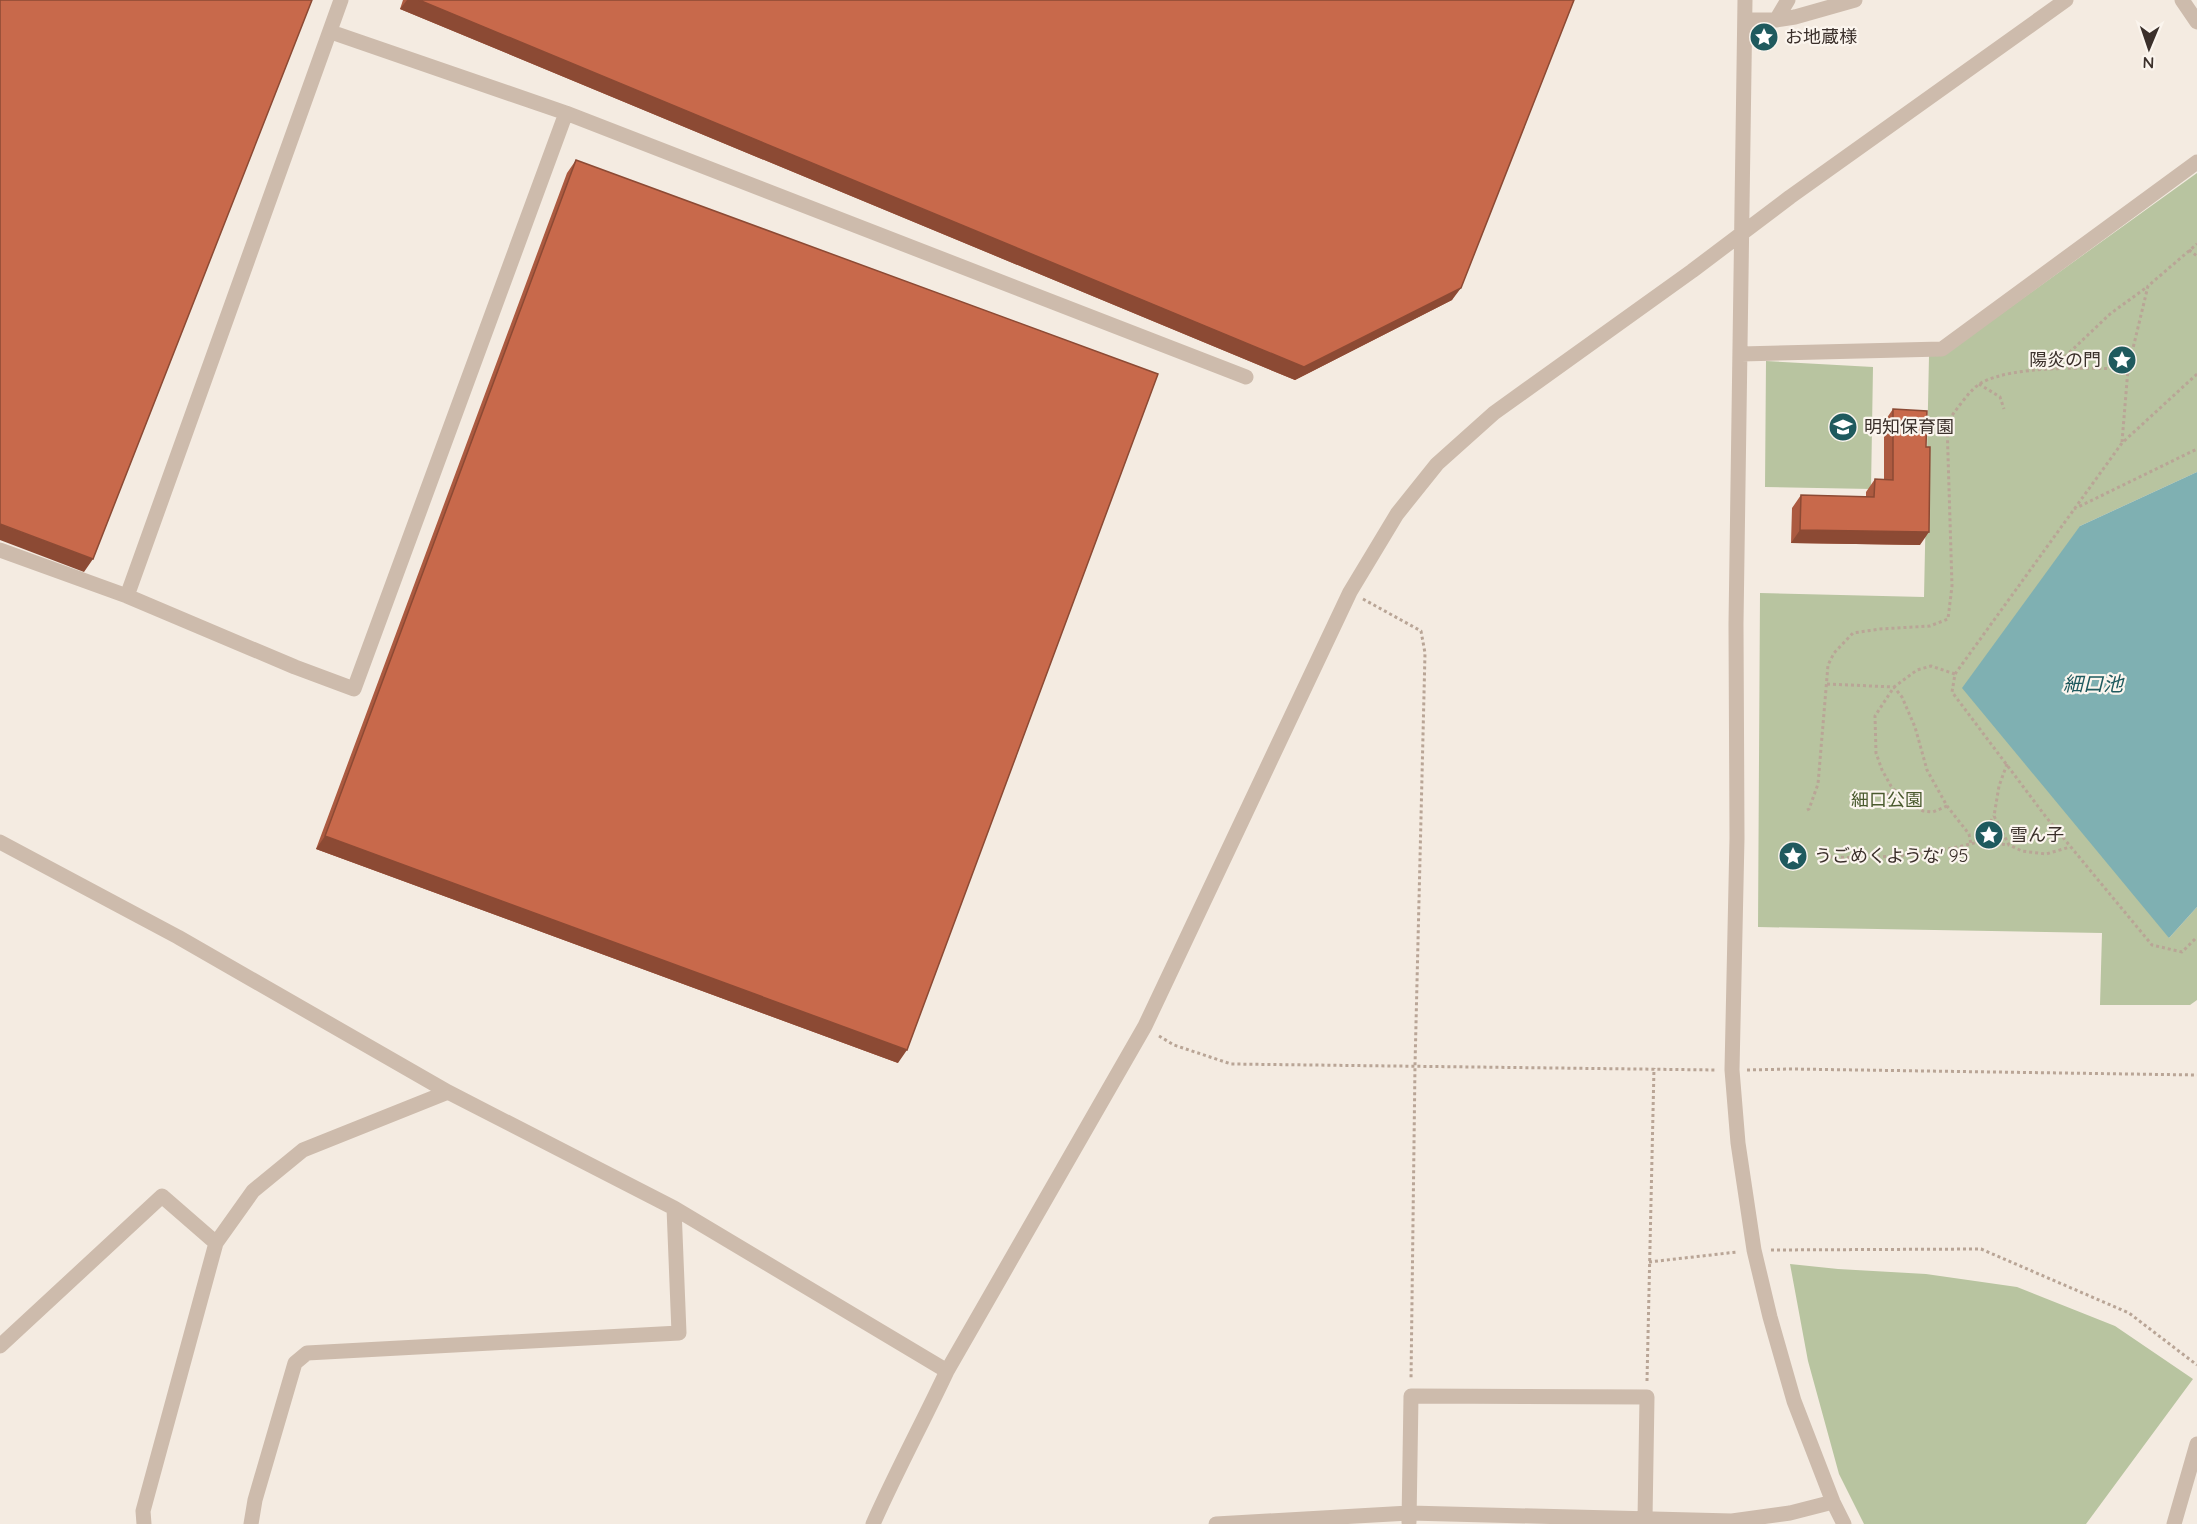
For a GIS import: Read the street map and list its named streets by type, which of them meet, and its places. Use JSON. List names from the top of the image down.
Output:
{
  "water": ["細口池"],
  "parks": ["細口公園"],
  "places": {
    "place": [
      "お地蔵様",
      "陽炎の門",
      "雪ん子",
      "うごめくような' 95"
    ],
    "school or university": ["明知保育園"]
  },
  "north": "bottom"
}
